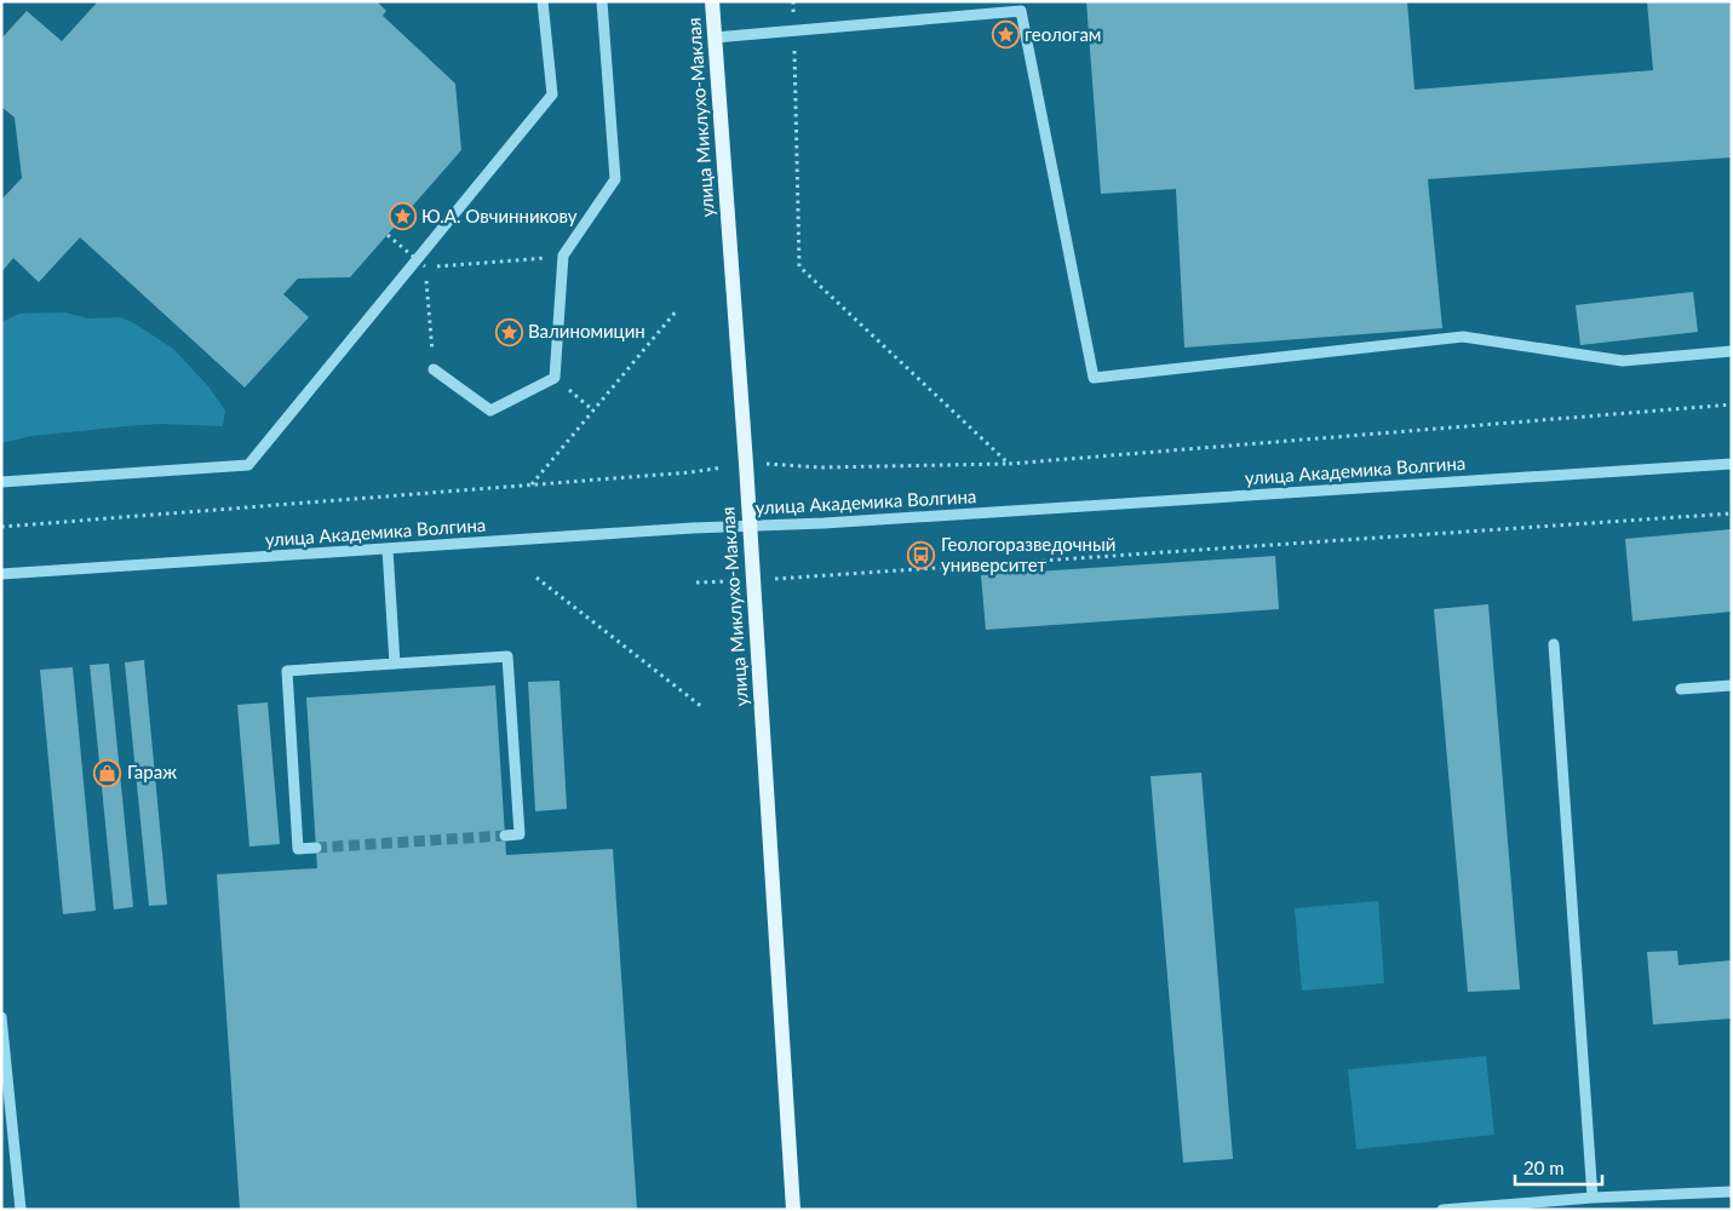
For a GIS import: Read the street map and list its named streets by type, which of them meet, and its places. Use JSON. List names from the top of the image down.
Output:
{
  "streets": {
    "main road": ["улица Миклухо-Маклая"],
    "street": ["улица Академика Волгина"]
  },
  "crossings": [
    ["улица Миклухо-Маклая", "улица Академика Волгина"]
  ],
  "places": {
    "place": ["геологам", "Ю.А. Овчинникову", "Валиномицин"],
    "bus stop": ["Геологоразведочный университет"],
    "shop": ["Гараж"]
  },
  "scale_bar": "20 m"
}
